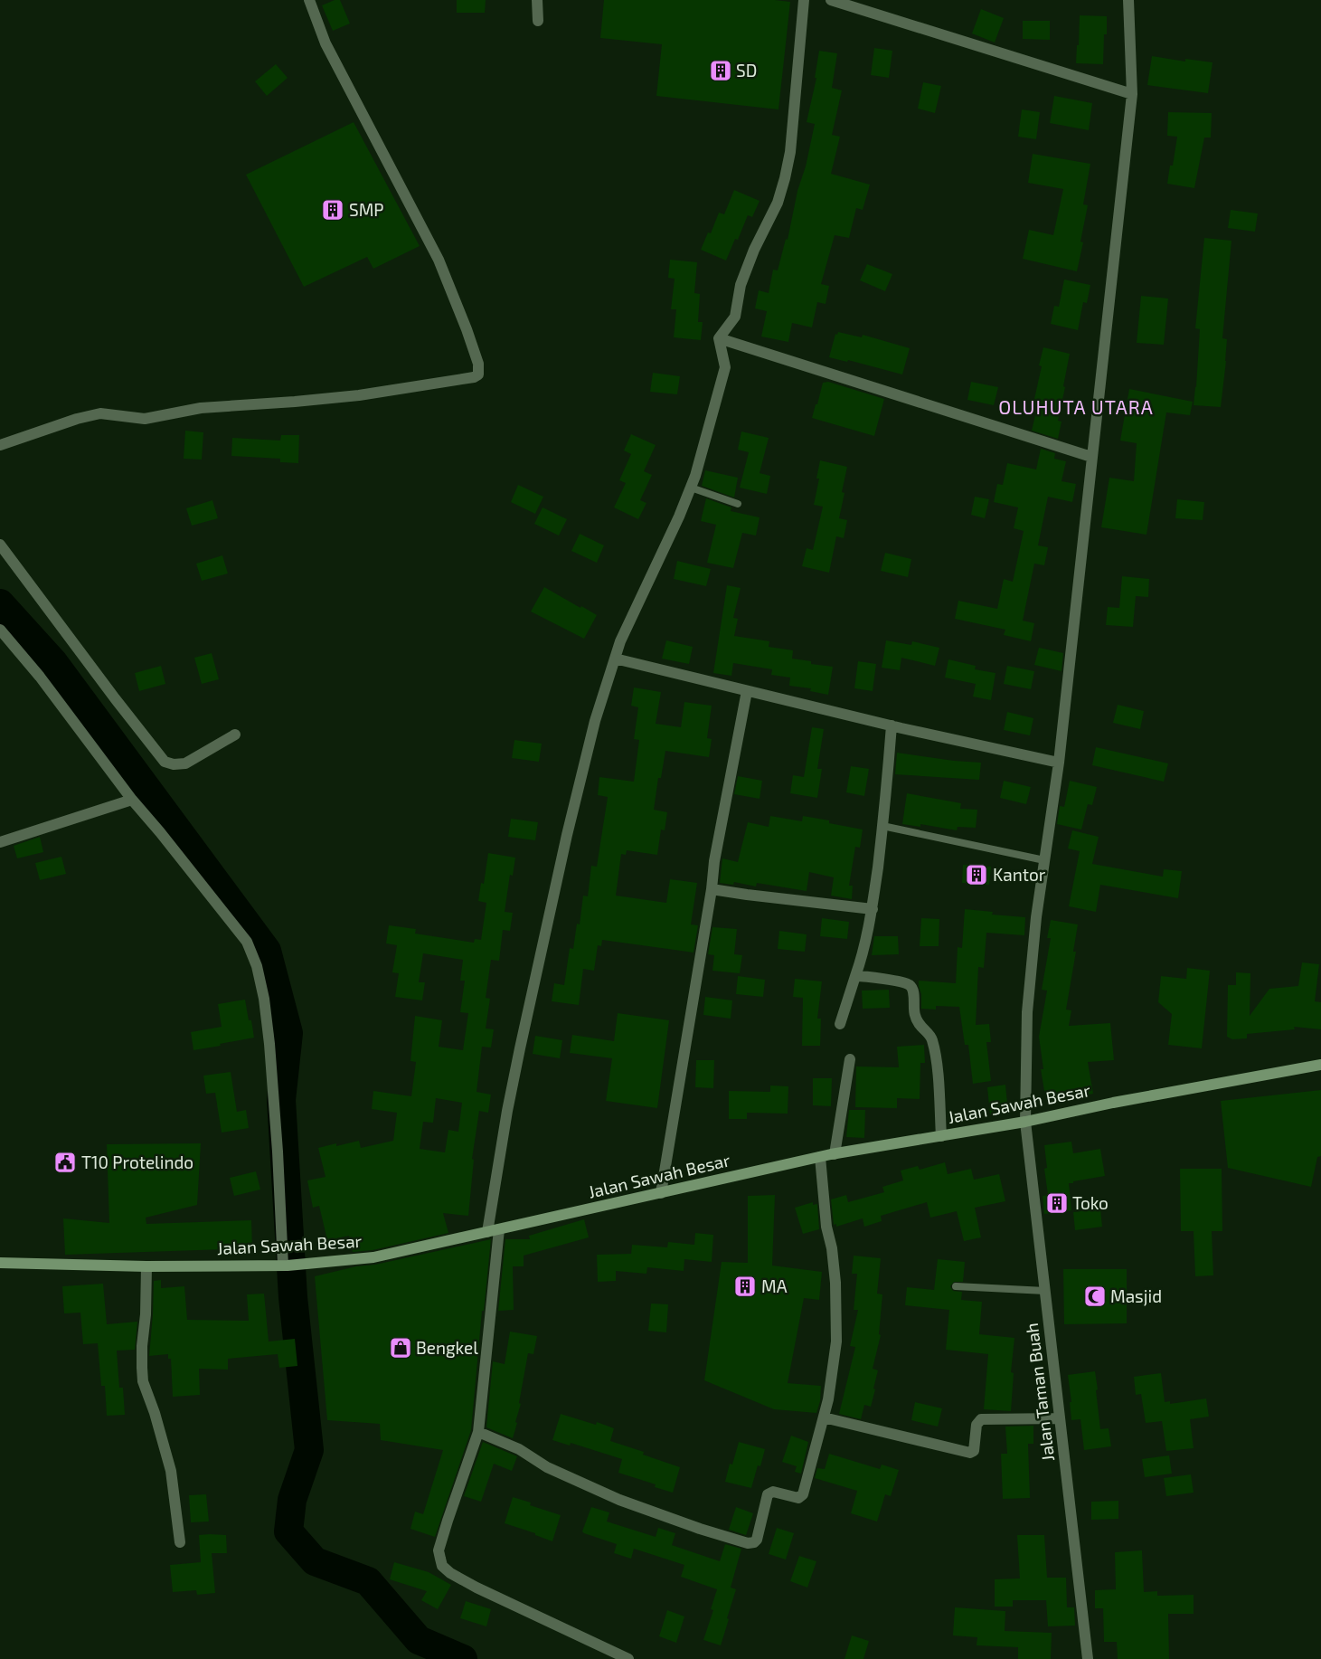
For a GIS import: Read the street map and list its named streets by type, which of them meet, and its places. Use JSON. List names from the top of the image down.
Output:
{
  "streets": {
    "main road": ["Jalan Sawah Besar"],
    "street": ["Jalan Taman Buah"]
  },
  "crossings": [
    ["Jalan Sawah Besar", "Jalan Taman Buah"]
  ],
  "districts": ["OLUHUTA UTARA"],
  "places": {
    "building": [
      "SD",
      "SMP",
      "Kantor",
      "Toko",
      "MA"
    ],
    "public building": ["T10 Protelindo"],
    "mosque": ["Masjid"],
    "shop": ["Bengkel"]
  }
}
